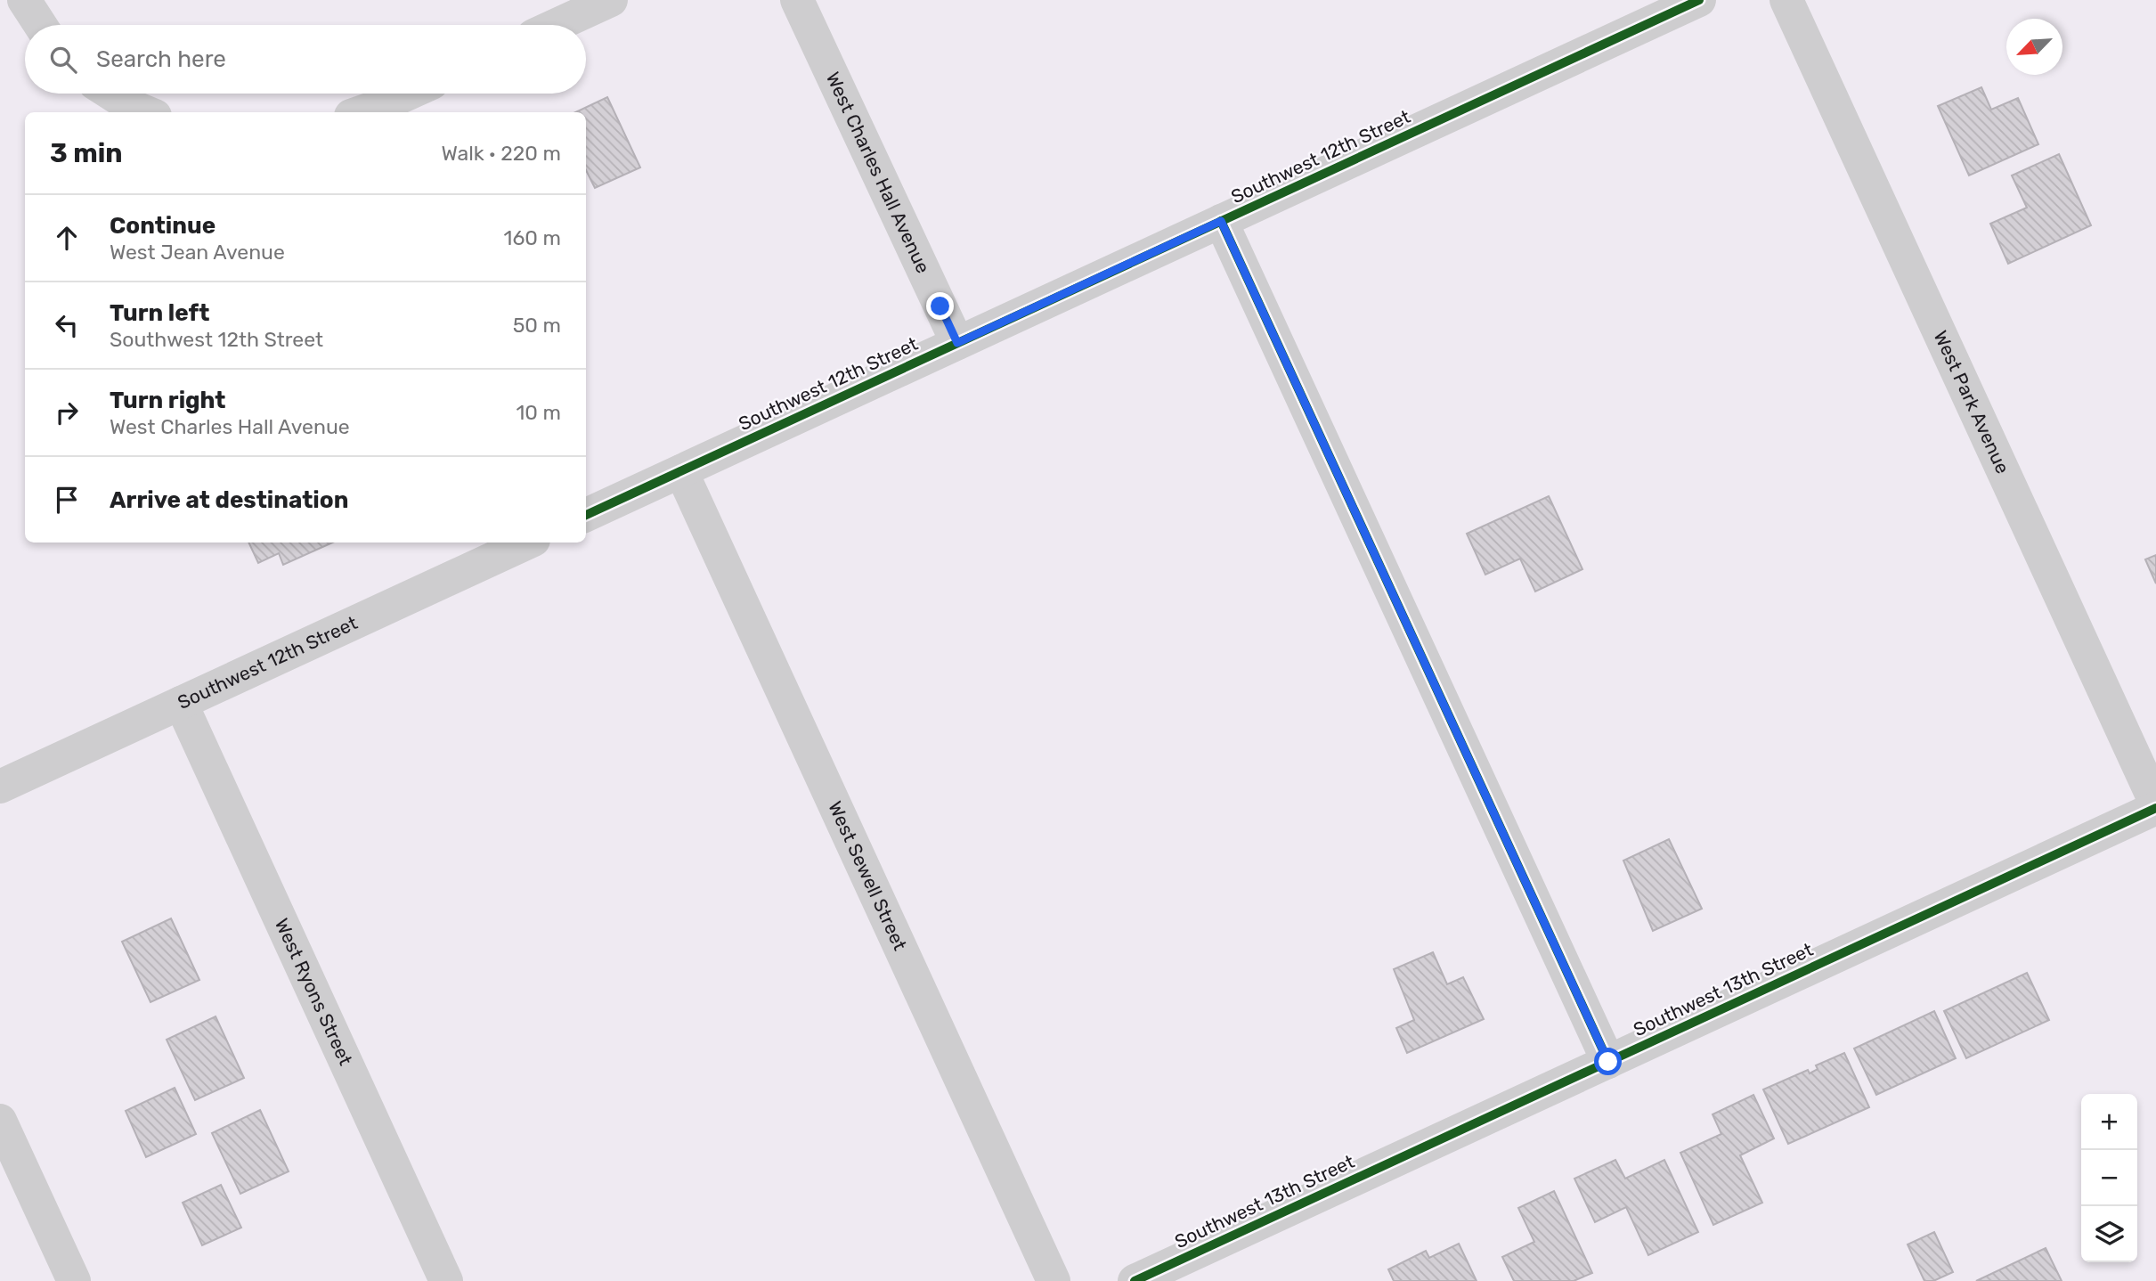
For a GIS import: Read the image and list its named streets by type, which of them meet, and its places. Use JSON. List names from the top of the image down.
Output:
{
  "streets": {
    "street": [
      "Southwest 12th Street",
      "West Charles Hall Avenue",
      "West Park Avenue",
      "West Sewell Street",
      "Southwest 13th Street",
      "West Ryons Street"
    ]
  },
  "crossings": [
    ["Southwest 12th Street", "West Charles Hall Avenue"],
    ["Southwest 12th Street", "West Sewell Street"],
    ["Southwest 12th Street", "West Ryons Street"]
  ],
  "north": "bottom left",
  "page": {
    "search": "Search here",
    "heading": ["3 min", "Walk · 220 m"],
    "list": [
      ["Continue", "West Jean Avenue", "160 m"],
      ["Turn left", "Southwest 12th Street", "50 m"],
      ["Turn right", "West Charles Hall Avenue", "10 m"],
      "Arrive at destination"
    ],
    "map_buttons": ["+", "−"]
  }
}
